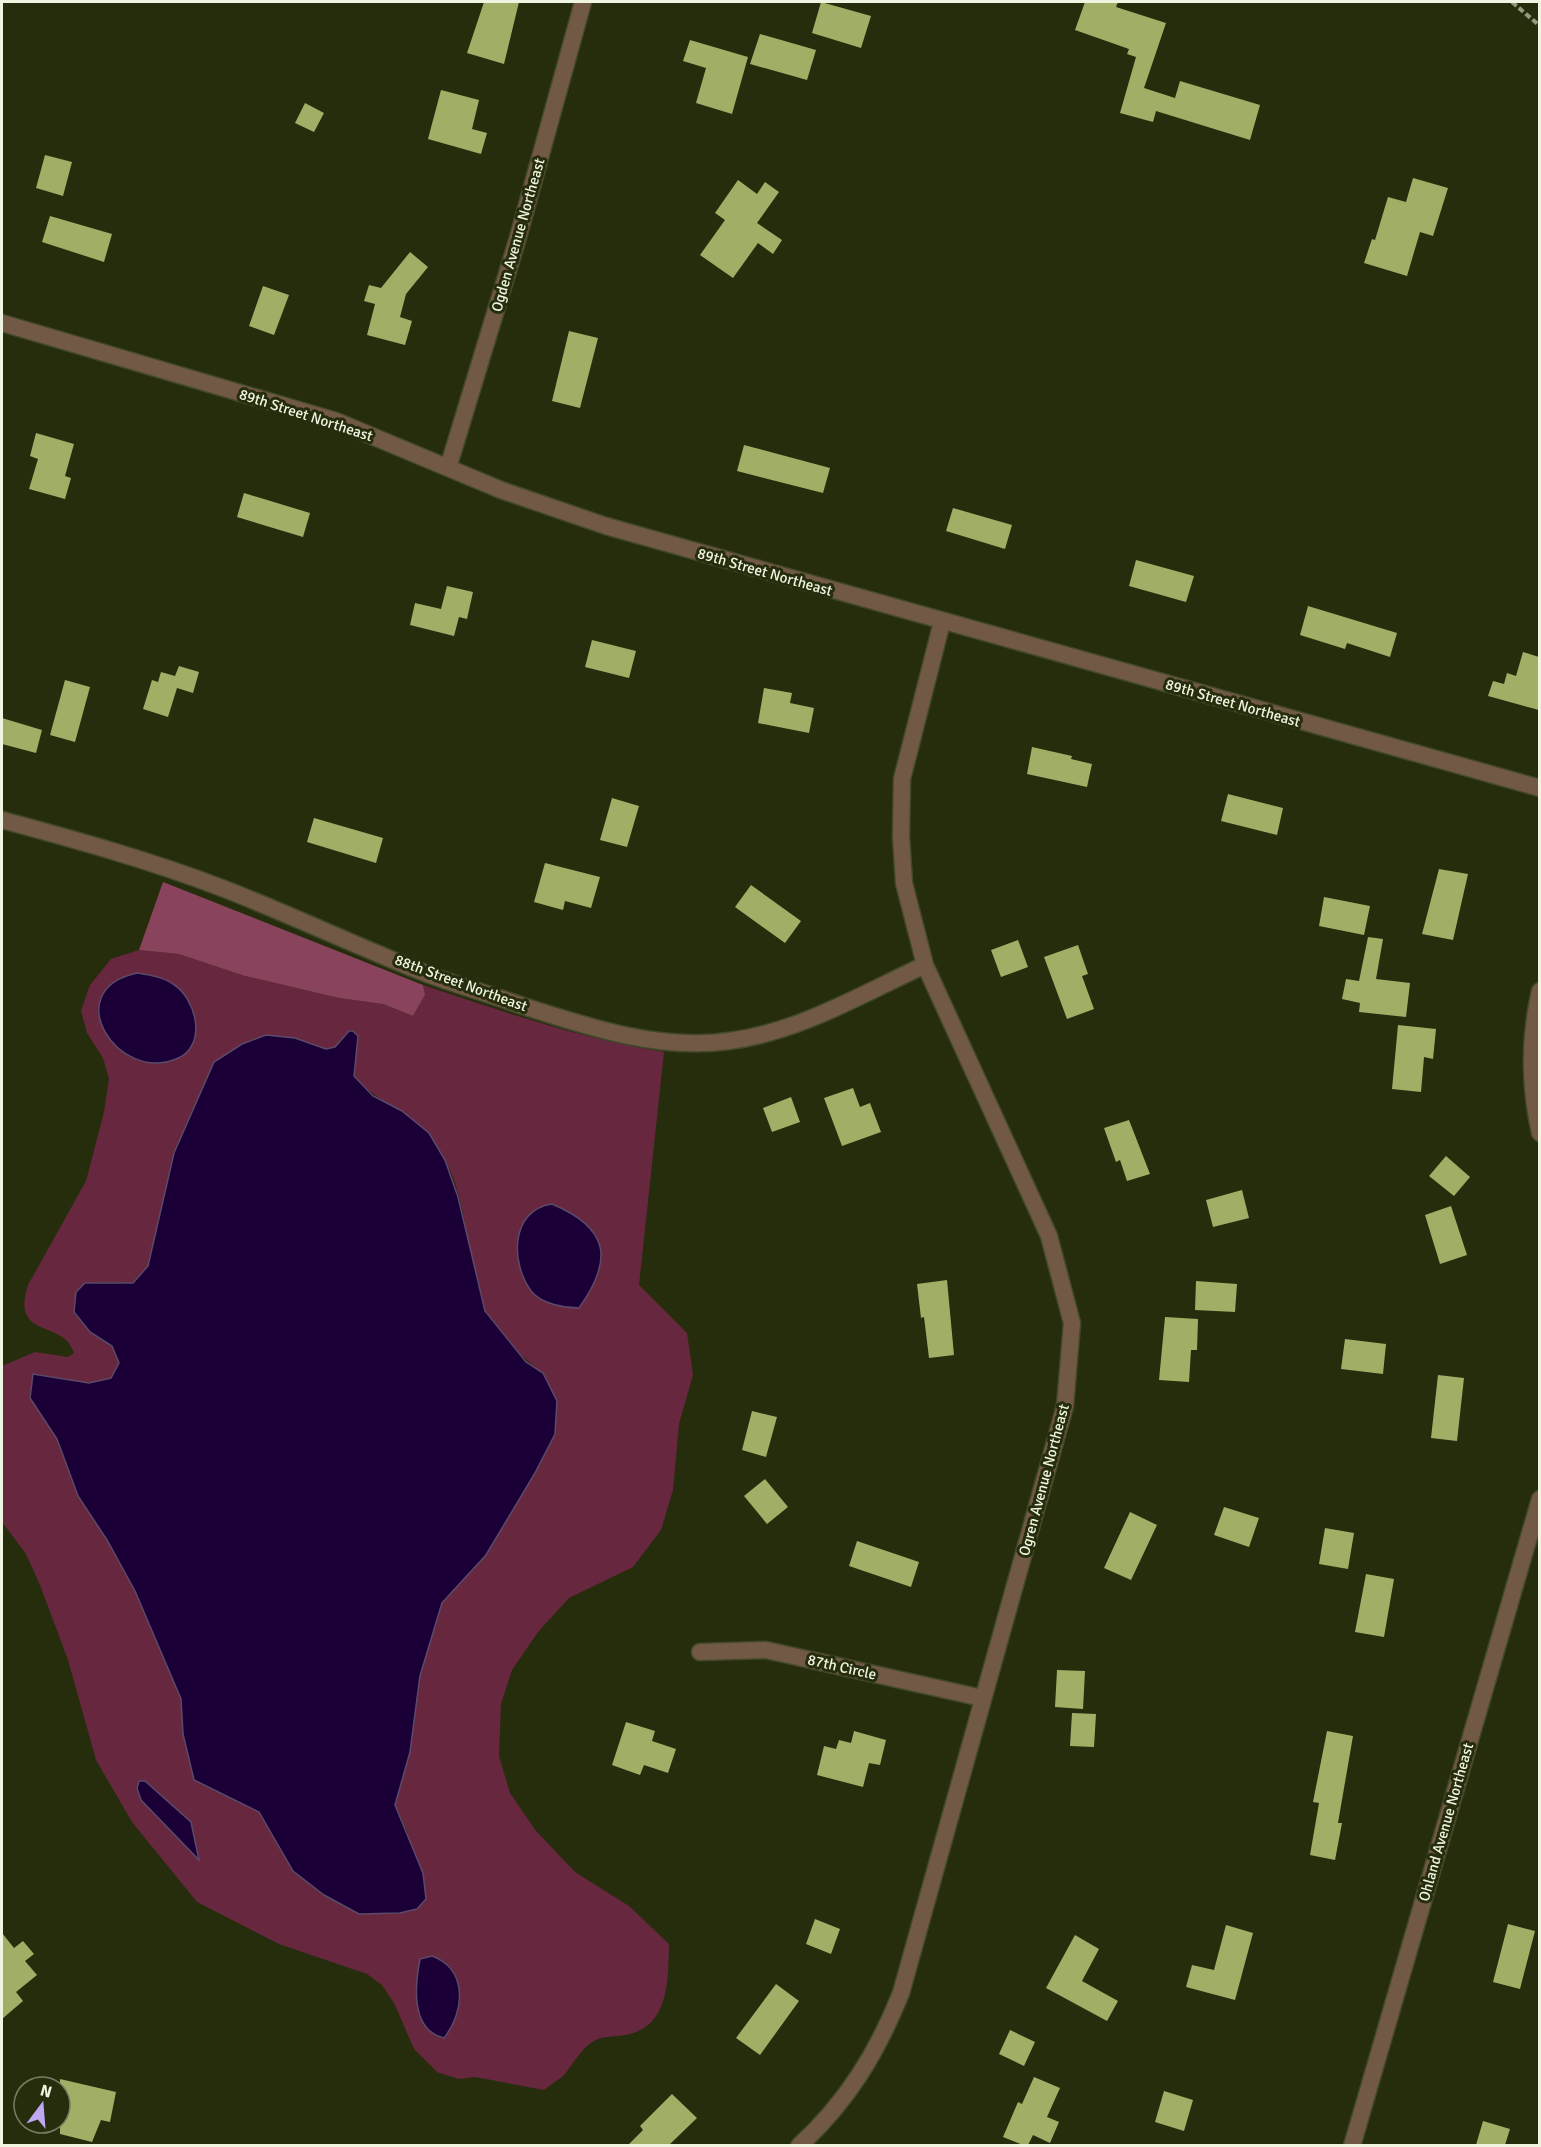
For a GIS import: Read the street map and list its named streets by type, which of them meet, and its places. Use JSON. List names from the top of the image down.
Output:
{
  "streets": {
    "street": [
      "Ogden Avenue Northeast",
      "89th Street Northeast",
      "88th Street Northeast",
      "Ogren Avenue Northeast",
      "87th Circle",
      "Ohland Avenue Northeast"
    ]
  },
  "crossings": [
    ["Ogden Avenue Northeast", "89th Street Northeast"],
    ["89th Street Northeast", "Ogren Avenue Northeast"],
    ["88th Street Northeast", "Ogren Avenue Northeast"],
    ["Ogren Avenue Northeast", "87th Circle"]
  ],
  "north": "top"
}
